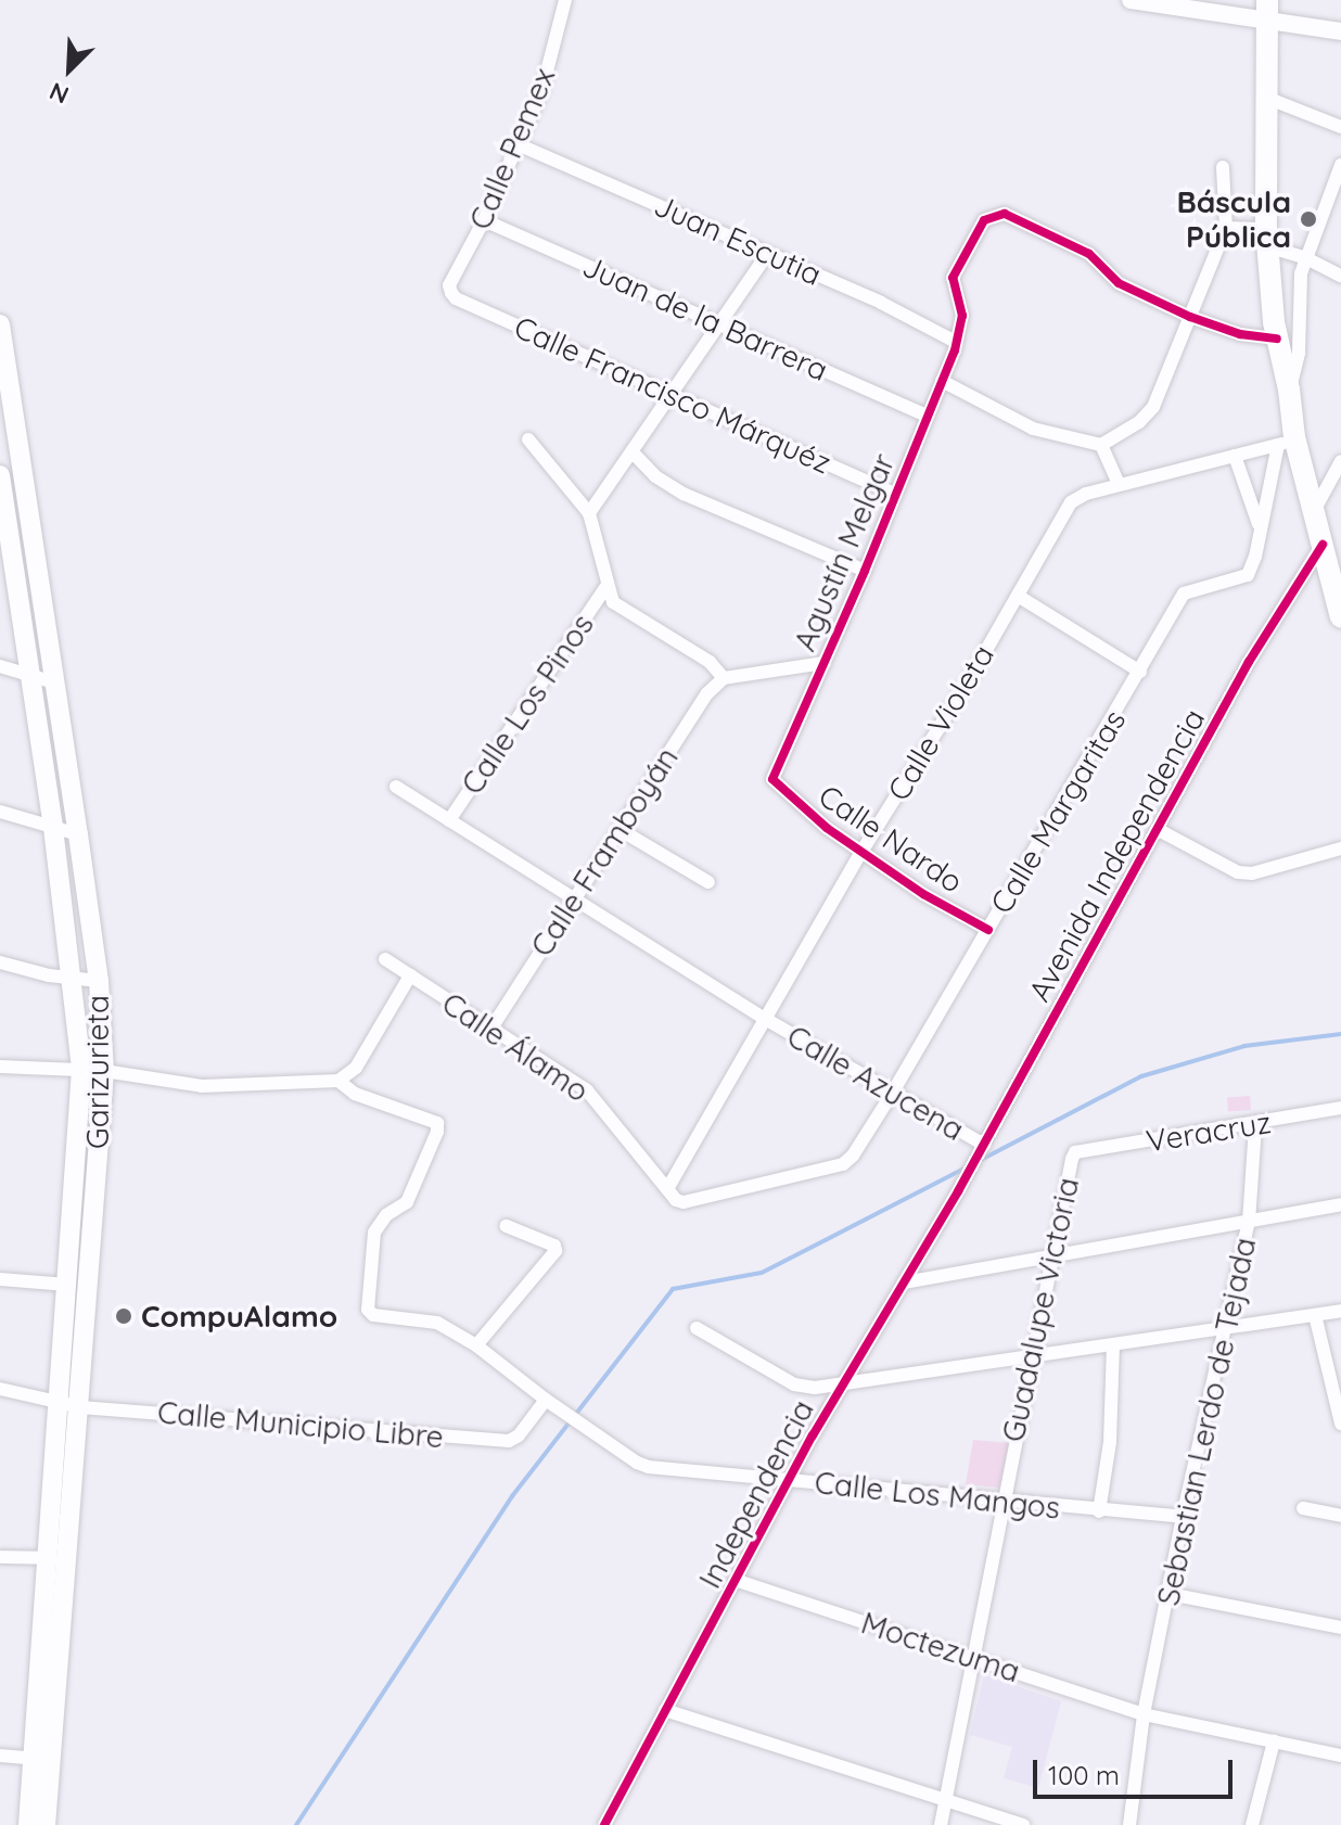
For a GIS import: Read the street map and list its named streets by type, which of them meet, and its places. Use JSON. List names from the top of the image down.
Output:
{
  "streets": {
    "main road": ["Garizurieta"],
    "street": [
      "Calle Pemex",
      "Juan Escutia",
      "Juan de la Barrera",
      "Calle Francisco Márquéz",
      "Agustín Melgar",
      "Calle Los Pinos",
      "Calle Violeta",
      "Calle Margaritas",
      "Calle Nardo",
      "Calle Framboyán",
      "Avenida Independencia",
      "Calle Álamo",
      "Calle Azucena",
      "Veracruz",
      "Guadalupe Victoria",
      "Sebastian Lerdo de Tejada",
      "Calle Municipio Libre",
      "Independencia",
      "Calle Los Mangos",
      "Moctezuma"
    ]
  },
  "crossings": [
    ["Calle Pemex", "Juan Escutia"],
    ["Calle Pemex", "Juan de la Barrera"],
    ["Calle Pemex", "Calle Francisco Márquéz"],
    ["Juan Escutia", "Agustín Melgar"],
    ["Juan de la Barrera", "Agustín Melgar"],
    ["Calle Francisco Márquéz", "Agustín Melgar"],
    ["Agustín Melgar", "Calle Nardo"],
    ["Calle Los Pinos", "Calle Azucena"],
    ["Calle Violeta", "Calle Margaritas"],
    ["Calle Violeta", "Calle Nardo"],
    ["Calle Violeta", "Calle Álamo"],
    ["Calle Violeta", "Calle Azucena"],
    ["Calle Margaritas", "Calle Nardo"],
    ["Calle Margaritas", "Calle Álamo"],
    ["Calle Margaritas", "Calle Azucena"],
    ["Calle Framboyán", "Calle Álamo"],
    ["Calle Framboyán", "Calle Azucena"],
    ["Avenida Independencia", "Calle Azucena"],
    ["Avenida Independencia", "Independencia"],
    ["Garizurieta", "Calle Municipio Libre"],
    ["Veracruz", "Guadalupe Victoria"],
    ["Veracruz", "Sebastian Lerdo de Tejada"],
    ["Guadalupe Victoria", "Calle Los Mangos"],
    ["Guadalupe Victoria", "Moctezuma"],
    ["Sebastian Lerdo de Tejada", "Calle Los Mangos"],
    ["Sebastian Lerdo de Tejada", "Moctezuma"],
    ["Calle Municipio Libre", "Calle Los Mangos"],
    ["Independencia", "Calle Los Mangos"],
    ["Independencia", "Moctezuma"]
  ],
  "places": ["Báscula Pública", "CompuAlamo"],
  "scale_bar": "100 m",
  "north": "bottom left"
}
